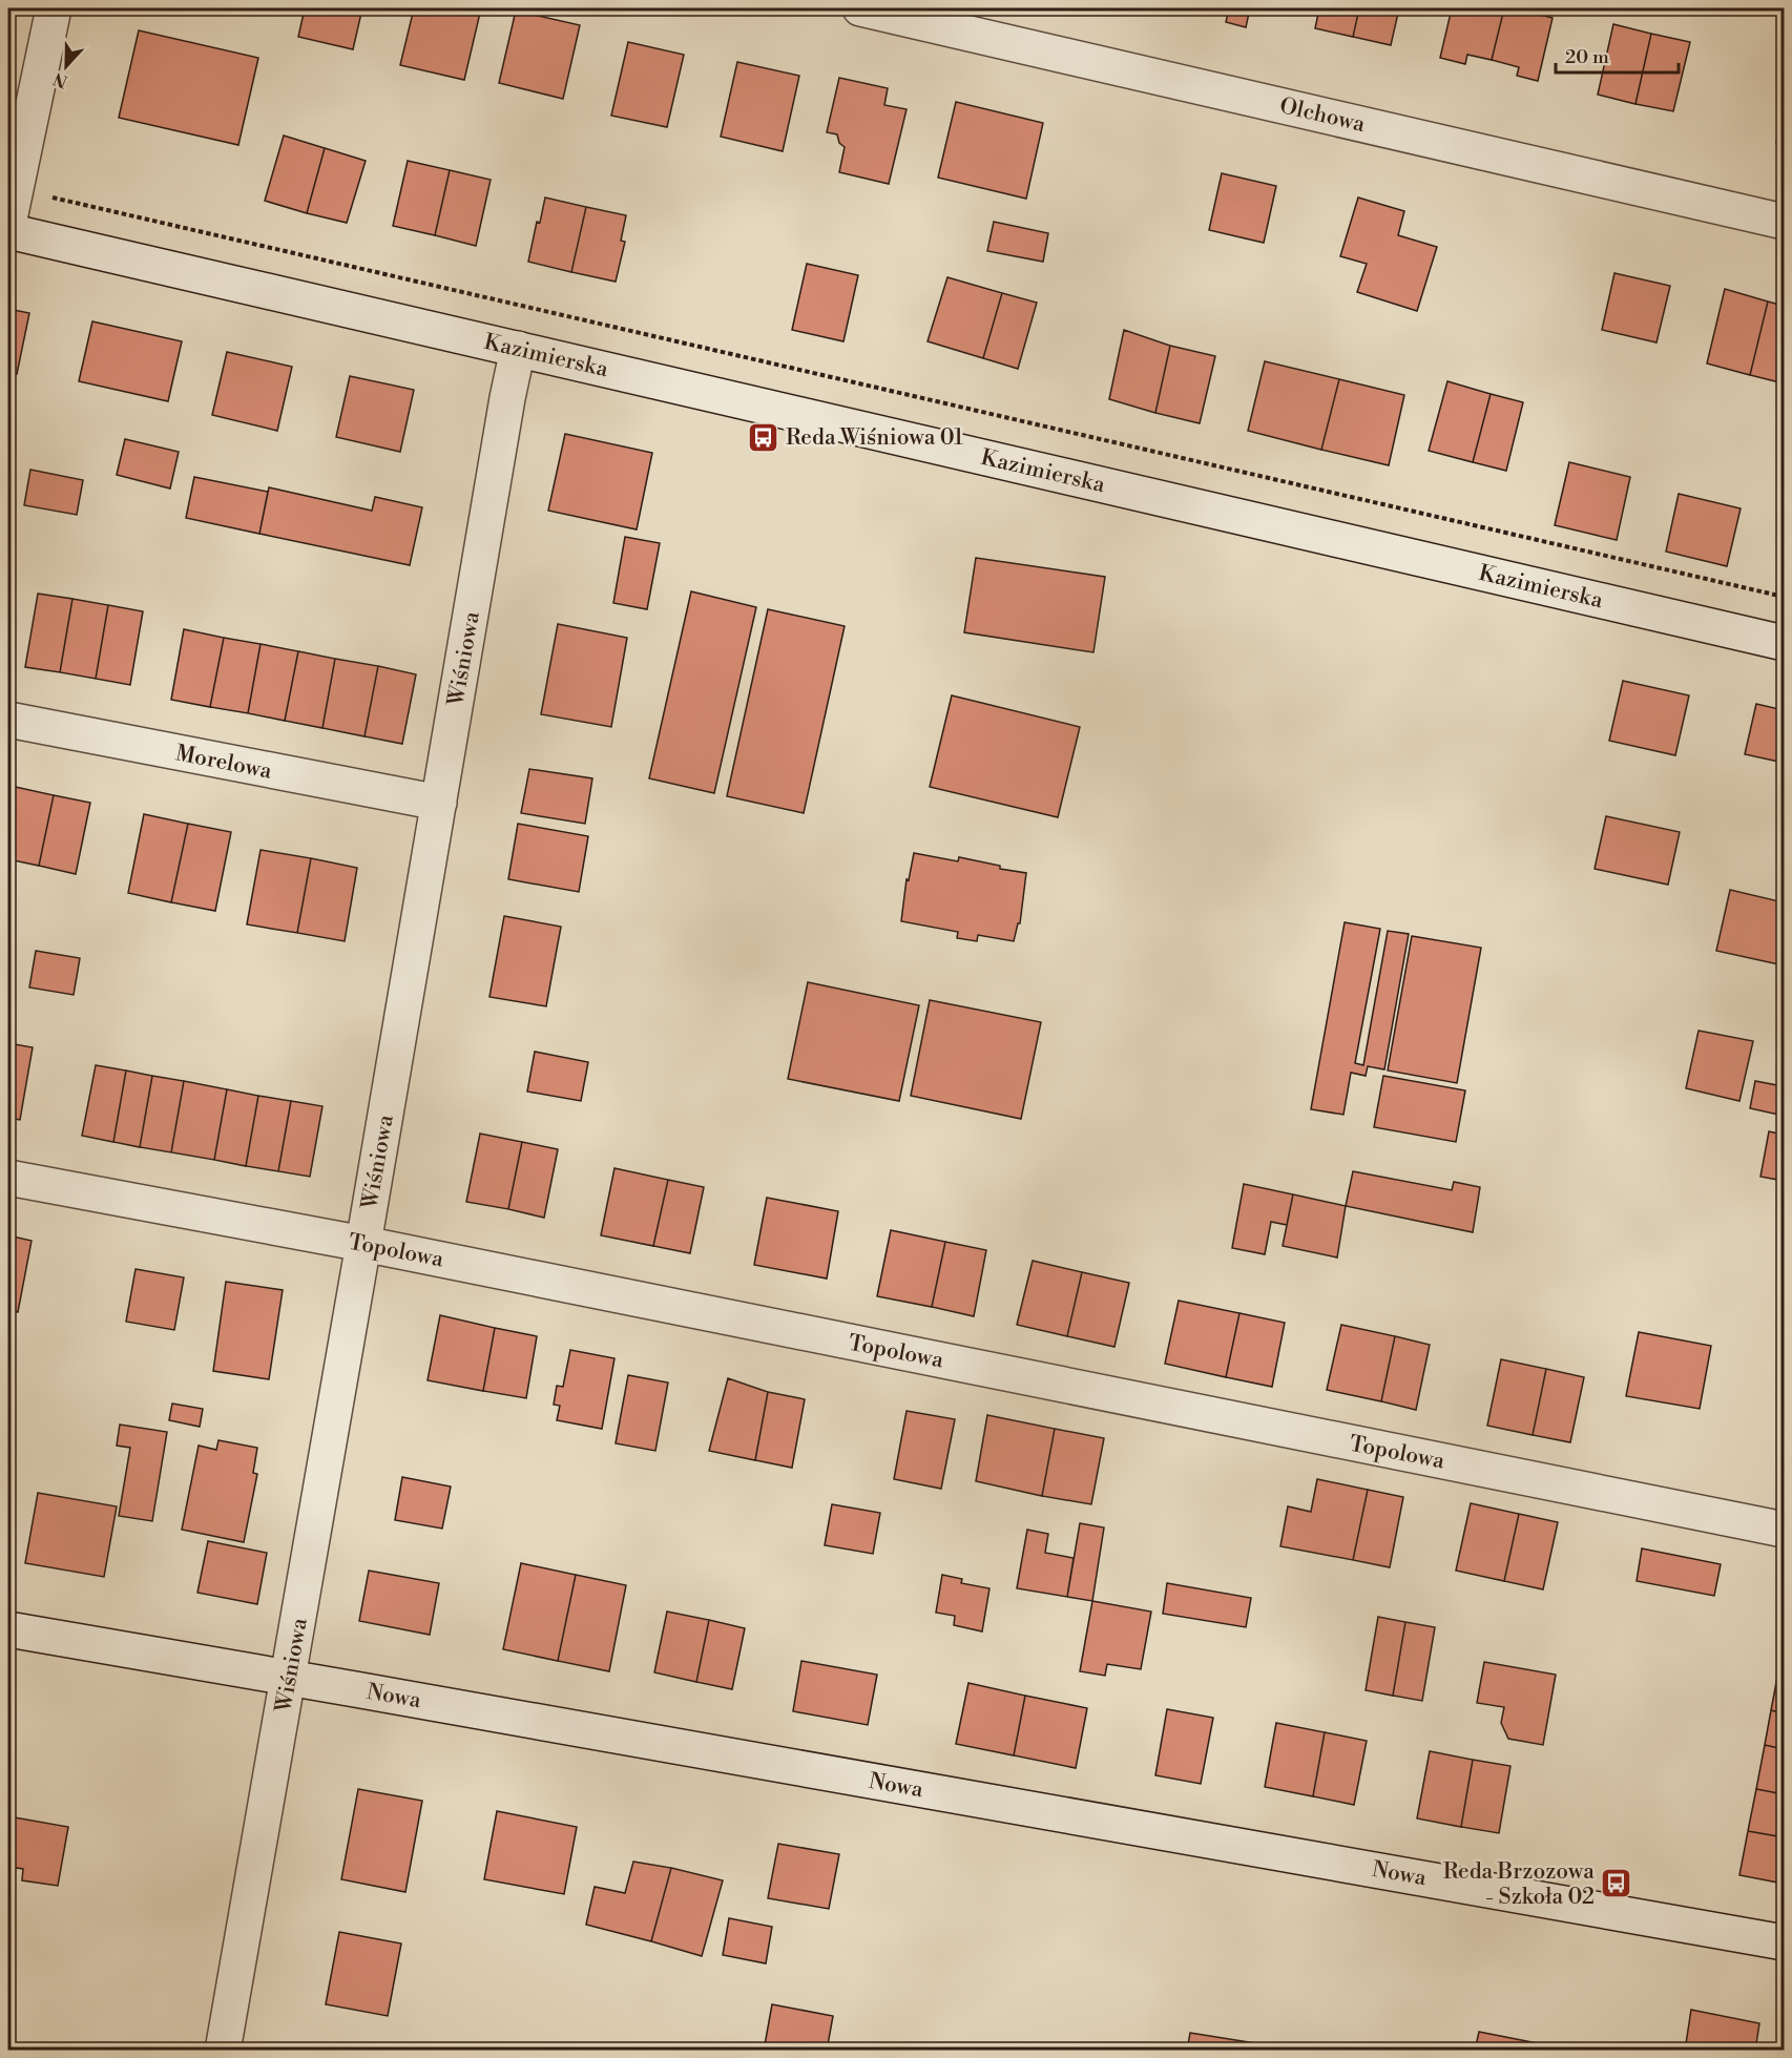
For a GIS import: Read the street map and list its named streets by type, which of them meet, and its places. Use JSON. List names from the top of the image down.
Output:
{
  "streets": {
    "street": [
      "Olchowa",
      "Kazimierska",
      "Wiśniowa",
      "Morelowa",
      "Topolowa",
      "Nowa"
    ]
  },
  "crossings": [
    ["Kazimierska", "Wiśniowa"],
    ["Wiśniowa", "Morelowa"],
    ["Wiśniowa", "Topolowa"],
    ["Wiśniowa", "Nowa"]
  ],
  "places": {
    "bus stop": ["Reda Wiśniowa 01", "Reda Brzozowa - Szkoła 02"]
  },
  "scale_bar": "20 m",
  "north": "bottom"
}
